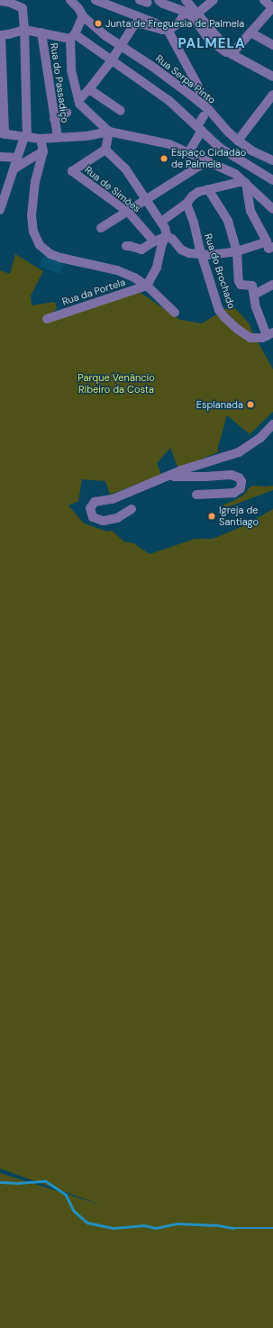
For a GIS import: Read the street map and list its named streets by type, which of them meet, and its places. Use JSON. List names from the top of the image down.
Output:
{
  "streets": {
    "street": [
      "Rua Serpa Pinto",
      "Rua do Passadiço",
      "Rua de Simões",
      "Rua do Brochado",
      "Rua da Portela"
    ]
  },
  "districts": ["PALMELA"],
  "parks": ["Parque Venâncio Ribeiro da Costa"],
  "places": [
    "Junta de Freguesia de Palmela",
    "Espaço Cidadão de Palmela",
    "Esplanada",
    "Igreja de Santiago"
  ]
}
